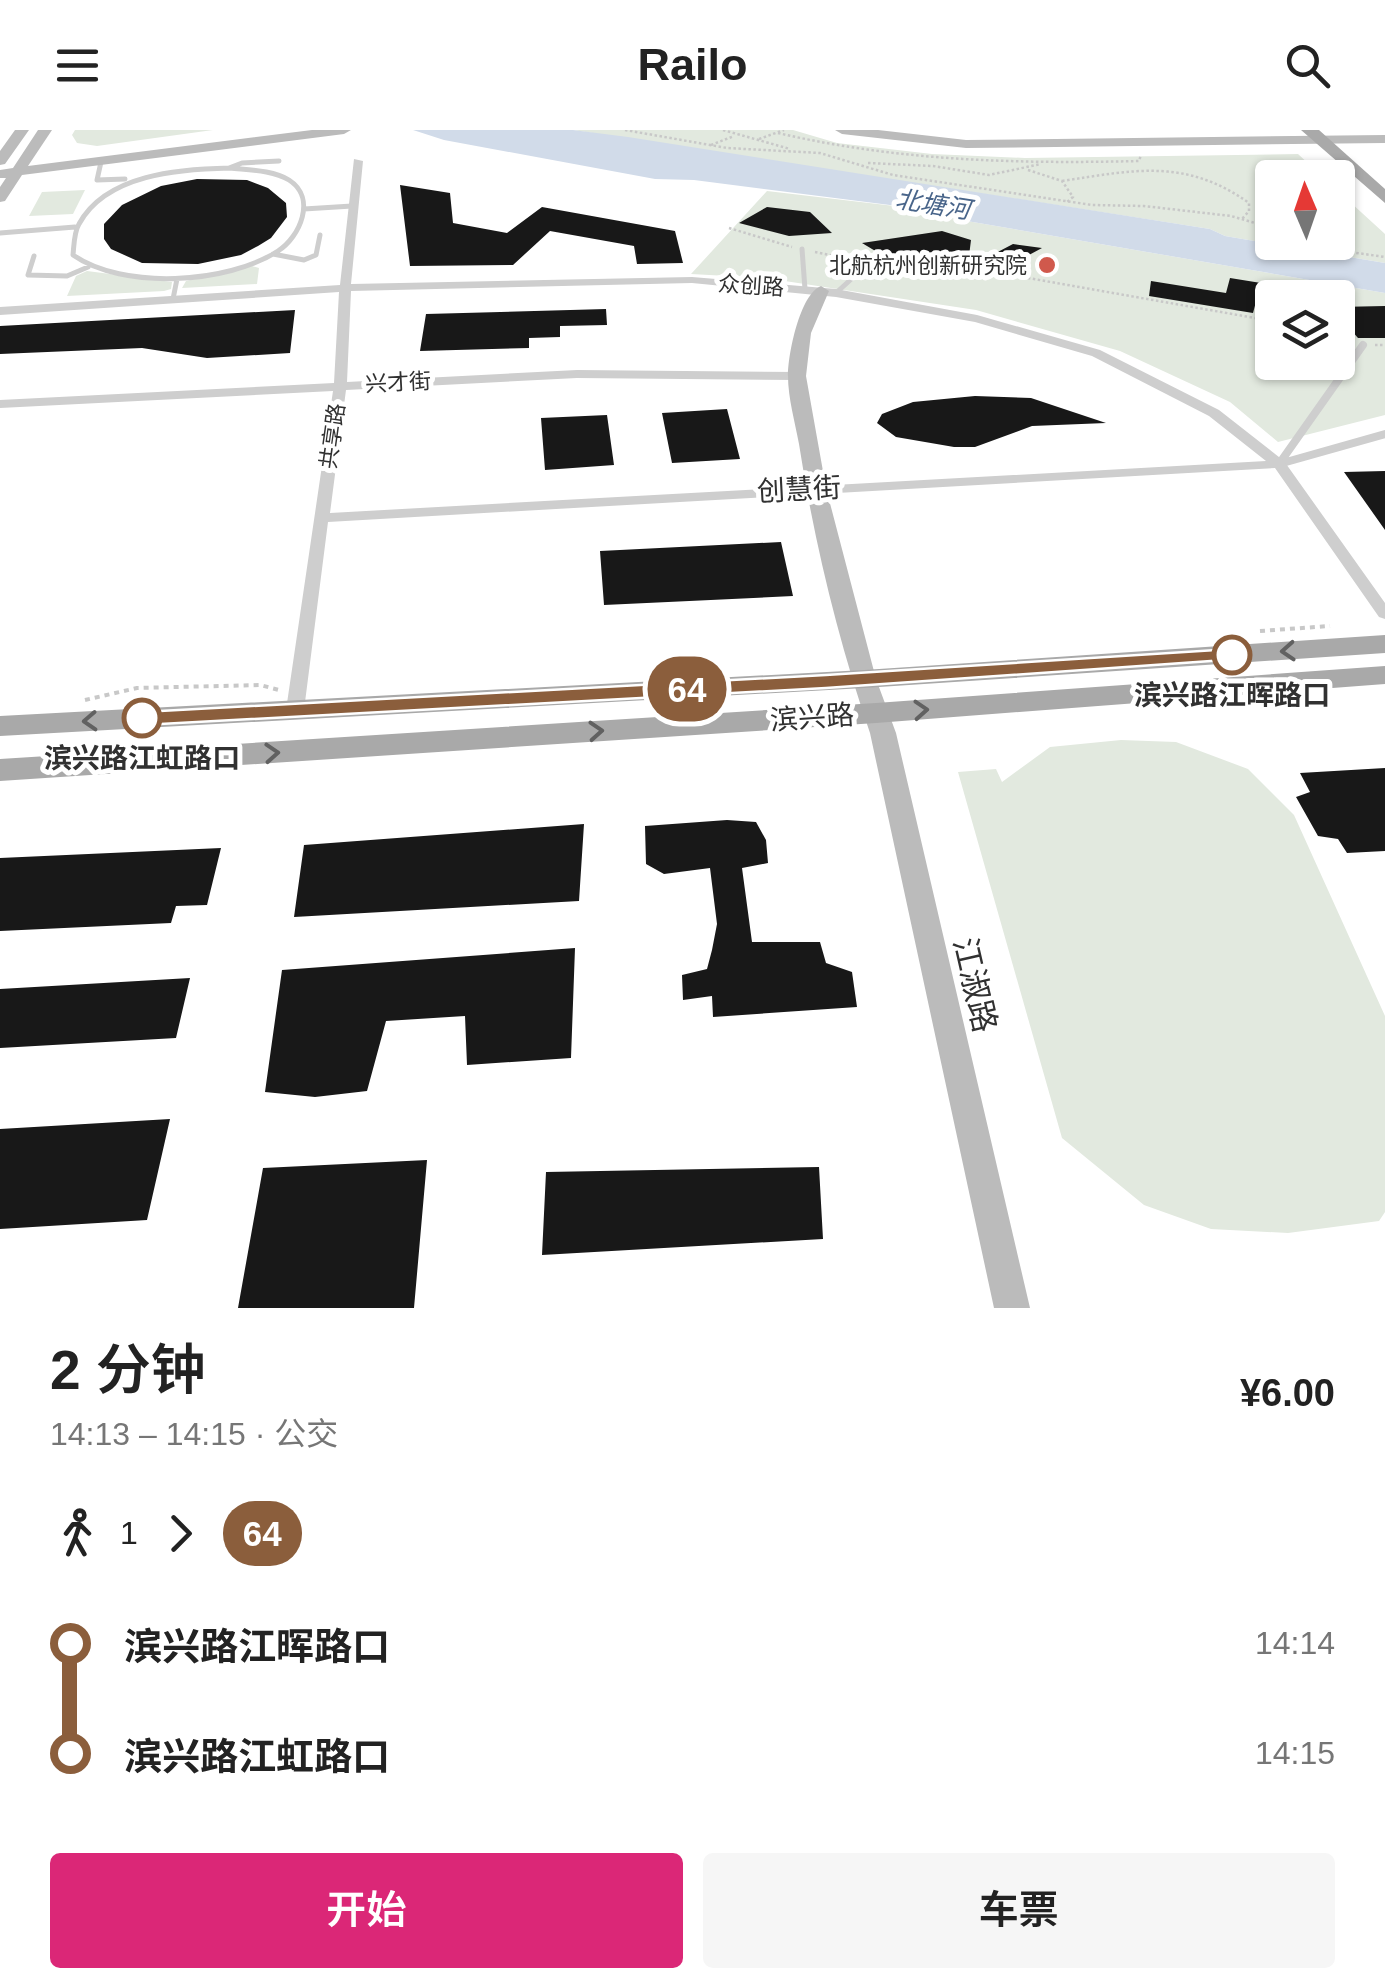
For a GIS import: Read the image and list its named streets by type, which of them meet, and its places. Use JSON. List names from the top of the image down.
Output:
{
  "streets": {
    "main road": ["滨兴路"],
    "street": [
      "众创路",
      "兴才街",
      "共享路",
      "创慧街",
      "江淑路"
    ]
  },
  "crossings": [
    ["众创路", "共享路"],
    ["众创路", "创慧街"],
    ["众创路", "江淑路"],
    ["兴才街", "共享路"],
    ["兴才街", "江淑路"],
    ["共享路", "创慧街"],
    ["共享路", "滨兴路"],
    ["创慧街", "江淑路"],
    ["滨兴路", "江淑路"]
  ],
  "water": ["北塘河"],
  "places": ["北航杭州创新研究院", "滨兴路江晖路口", "滨兴路江虹路口"],
  "lines": ["bus line 64"],
  "north": "top",
  "page": {
    "header": "Railo",
    "on_map": "64",
    "heading": ["2 分钟", "14:13 – 14:15 · 公交", "¥6.00"],
    "legs": ["1", "64"],
    "list": [
      {
        "name": "滨兴路江晖路口",
        "value": "14:14"
      },
      {
        "name": "滨兴路江虹路口",
        "value": "14:15"
      }
    ],
    "buttons": ["开始", "车票"]
  }
}
